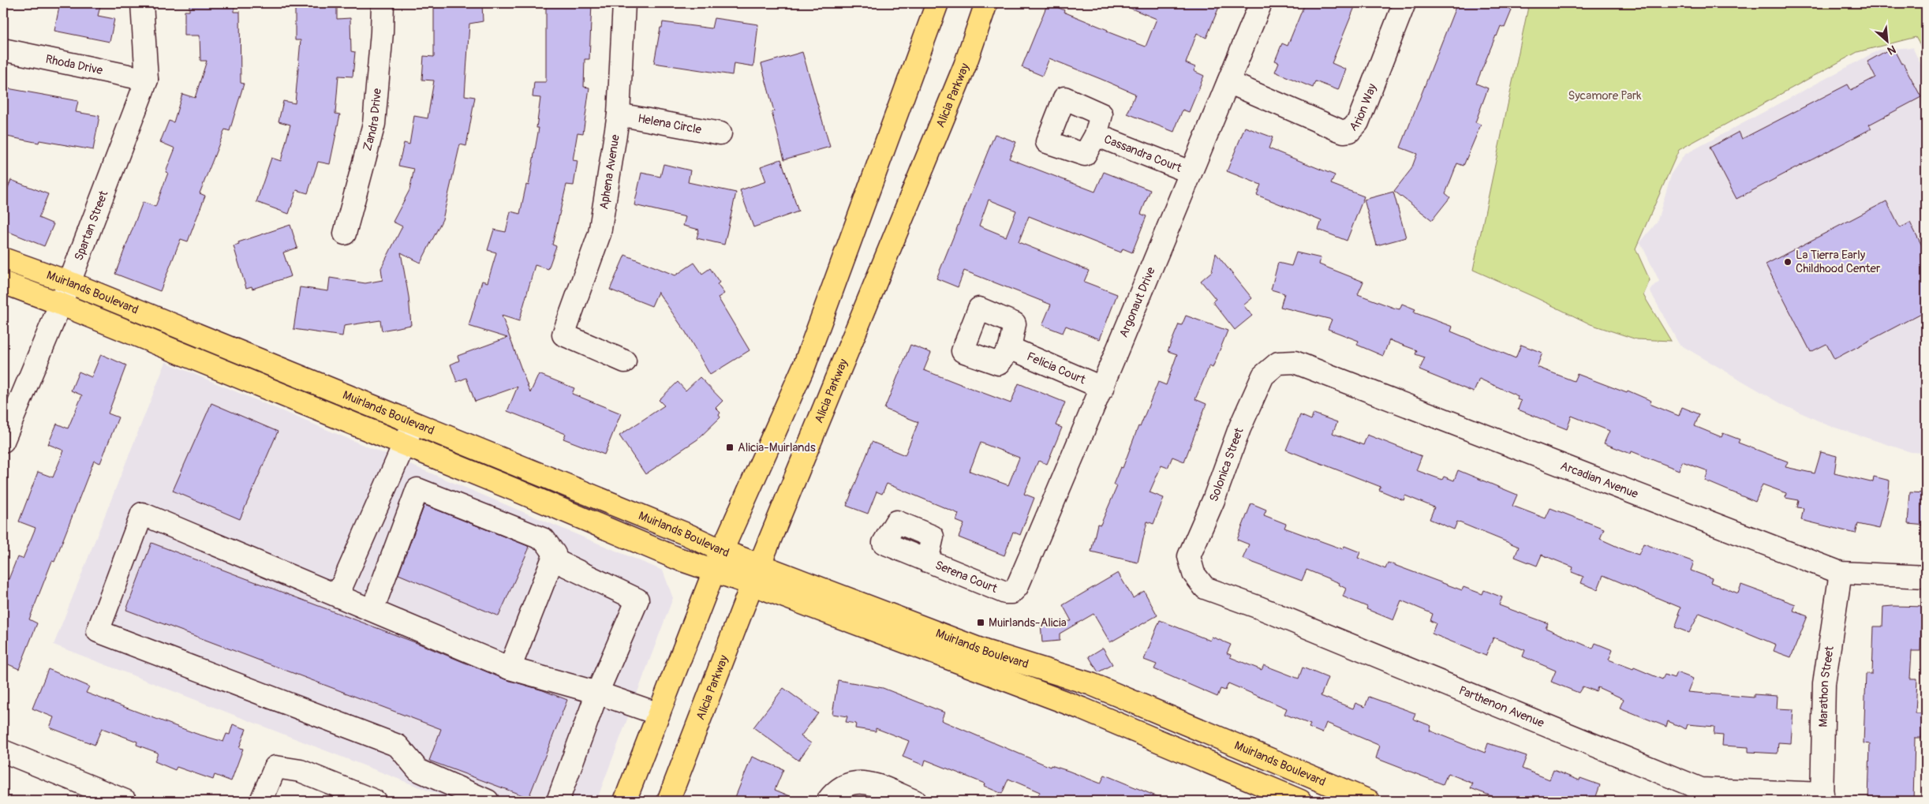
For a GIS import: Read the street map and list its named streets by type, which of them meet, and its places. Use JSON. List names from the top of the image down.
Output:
{
  "streets": {
    "main road": ["Alicia Parkway", "Muirlands Boulevard"],
    "street": [
      "Rhoda Drive",
      "Arion Way",
      "Zandra Drive",
      "Helena Circle",
      "Cassandra Court",
      "Aphena Avenue",
      "Spartan Street",
      "Argonaut Drive",
      "Felicia Court",
      "Solonica Street",
      "Arcadian Avenue",
      "Serena Court",
      "Marathon Street",
      "Parthenon Avenue"
    ]
  },
  "crossings": [
    ["Rhoda Drive", "Spartan Street"],
    ["Alicia Parkway", "Muirlands Boulevard"],
    ["Arion Way", "Argonaut Drive"],
    ["Helena Circle", "Aphena Avenue"],
    ["Cassandra Court", "Argonaut Drive"],
    ["Spartan Street", "Muirlands Boulevard"],
    ["Argonaut Drive", "Felicia Court"],
    ["Argonaut Drive", "Serena Court"],
    ["Solonica Street", "Arcadian Avenue"],
    ["Solonica Street", "Parthenon Avenue"],
    ["Arcadian Avenue", "Marathon Street"],
    ["Marathon Street", "Parthenon Avenue"]
  ],
  "parks": ["Sycamore Park"],
  "places": {
    "other": ["La Tierra Early Childhood Center"],
    "transit": ["Alicia-Muirlands", "Muirlands-Alicia"]
  },
  "north": "bottom right"
}
